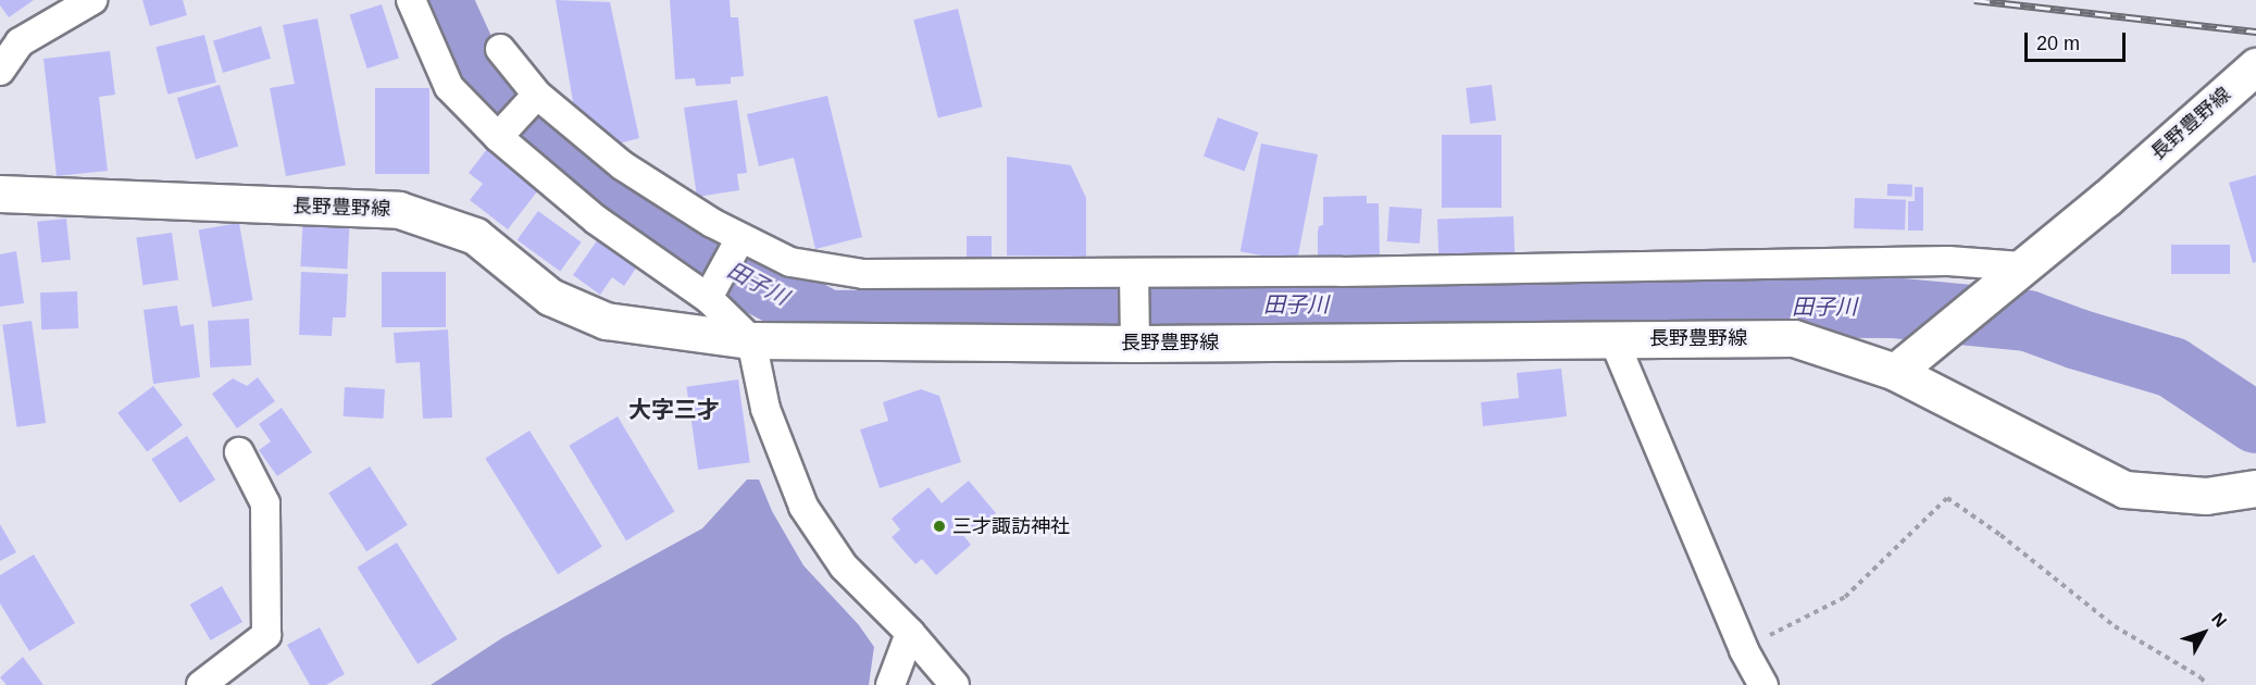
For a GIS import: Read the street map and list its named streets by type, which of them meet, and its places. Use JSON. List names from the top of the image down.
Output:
{
  "streets": {
    "main road": ["長野豊野線"]
  },
  "districts": ["大字三才"],
  "water": ["田子川"],
  "places": ["三才諏訪神社"],
  "scale_bar": "20 m",
  "north": "top right"
}
